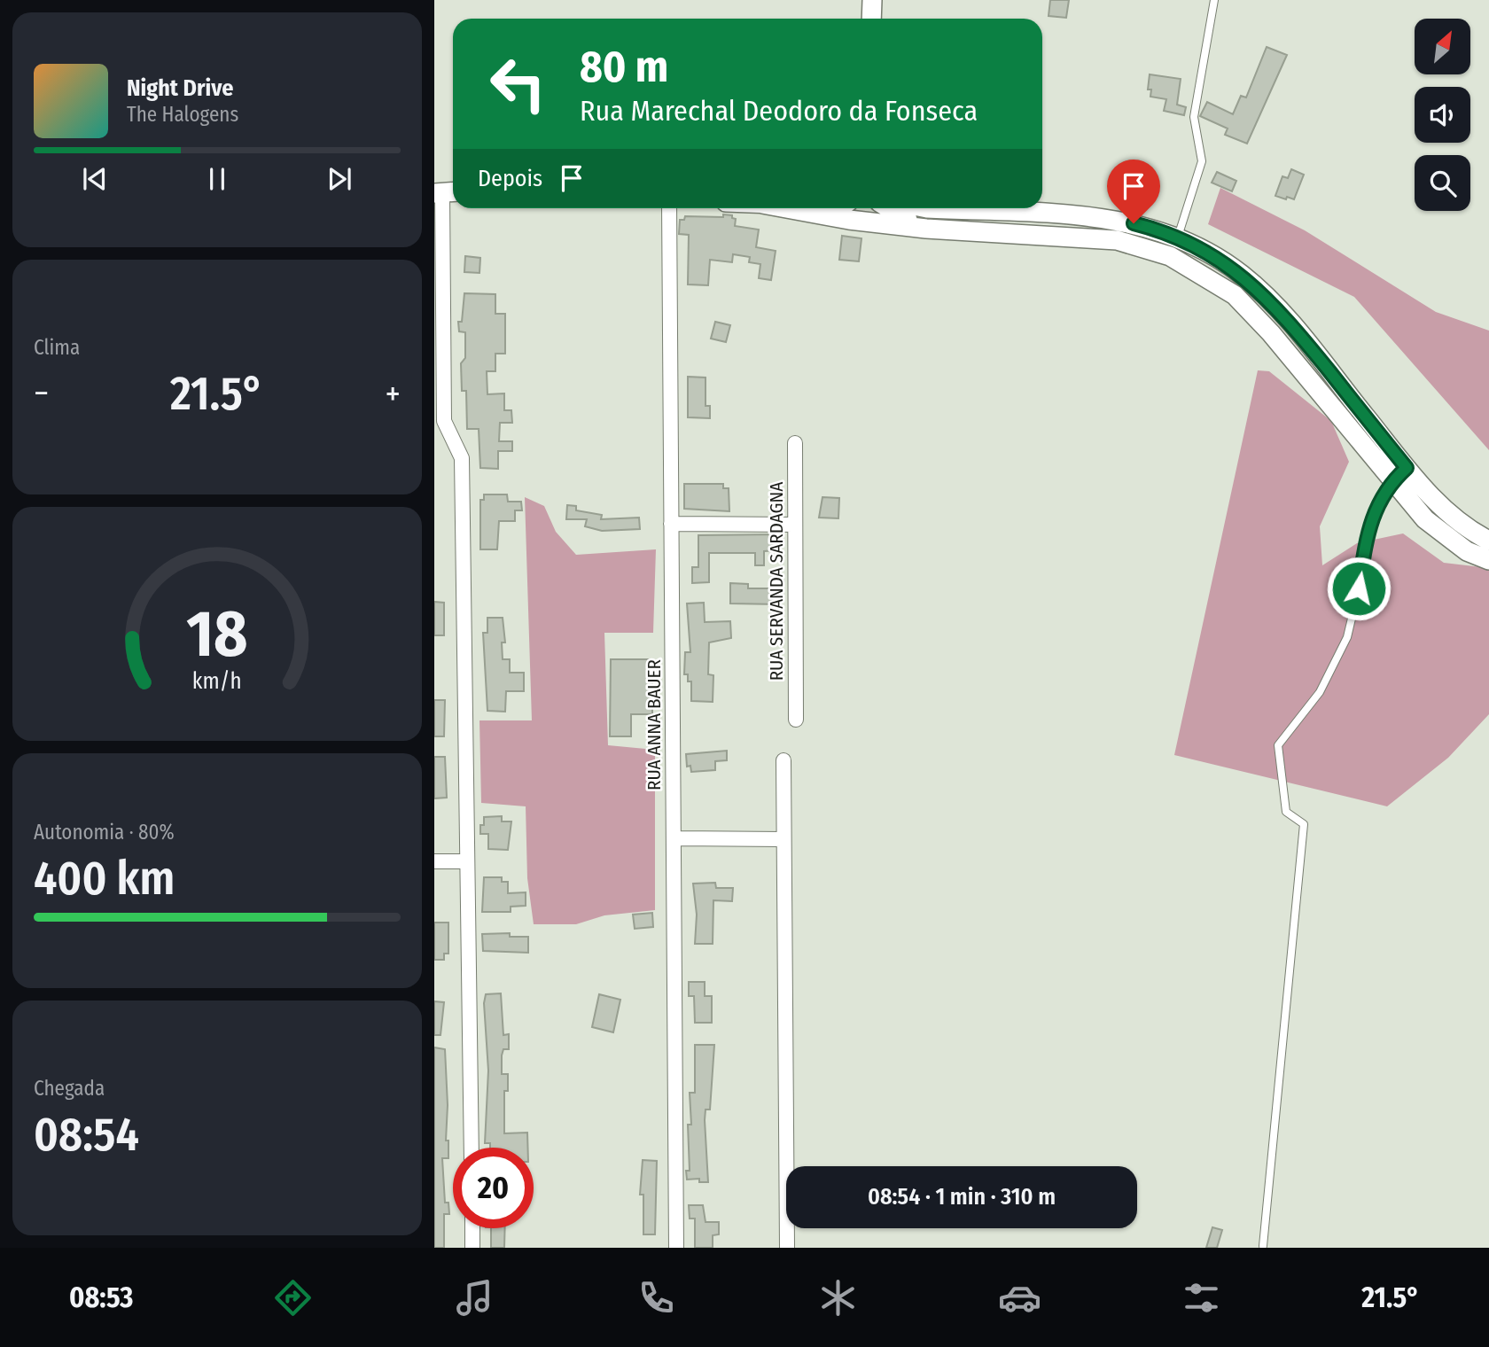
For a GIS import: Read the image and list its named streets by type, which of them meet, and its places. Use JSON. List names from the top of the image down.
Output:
{
  "streets": {
    "street": ["RUA SERVANDA SARDAGNA", "RUA ANNA BAUER"]
  },
  "north": "top right",
  "page": {
    "turn": ["80 m", "Rua Marechal Deodoro da Fonseca"],
    "song": ["Night Drive", "The Halogens"],
    "then": "Depois",
    "tile": [
      "Clima",
      ["Autonomia · 80%", "400 km"],
      ["Chegada", "08:54"]
    ],
    "heat": ["−", "21.5°", "+"],
    "limit": "20",
    "trip": "08:54 · 1 min · 310 m",
    "tabs": ["08:53", "21.5°"],
    "gauge": ["18", "km/h"]
  }
}
